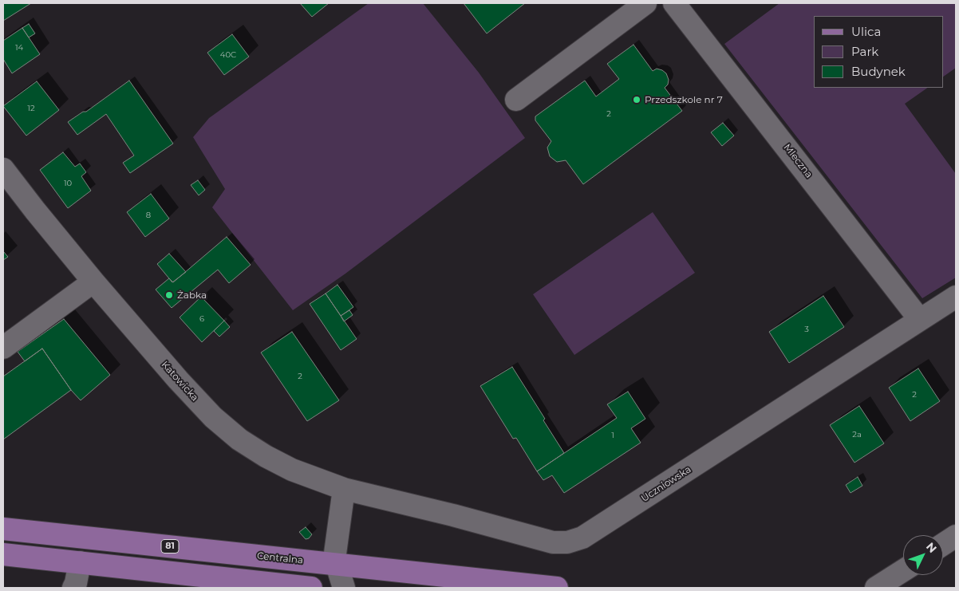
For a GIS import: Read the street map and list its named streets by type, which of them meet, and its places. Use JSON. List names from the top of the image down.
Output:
{
  "streets": {
    "main road": ["81", "Centralna"],
    "street": ["Mleczna", "Katowicka", "Uczniowska"]
  },
  "crossings": [
    ["Mleczna", "Uczniowska"],
    ["Katowicka", "Uczniowska"]
  ],
  "places": ["Przedszkole nr 7", "Żabka"],
  "house_numbers": [
    "14",
    "40C",
    "12",
    "2",
    "10",
    "8",
    "6",
    "3",
    "2",
    "2",
    "2a",
    "1"
  ],
  "legend": ["Ulica", "Park", "Budynek"],
  "north": "top right"
}
